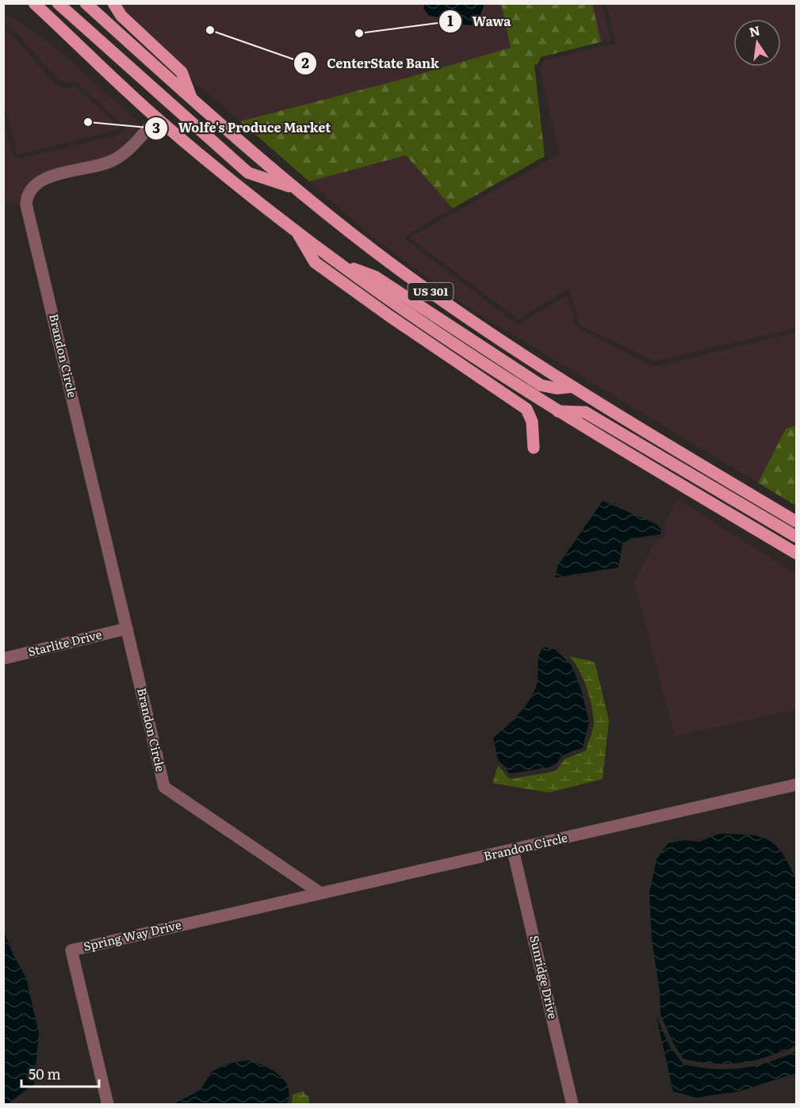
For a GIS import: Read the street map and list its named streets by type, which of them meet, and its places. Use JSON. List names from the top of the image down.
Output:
{
  "streets": {
    "main road": ["US 301"],
    "street": [
      "Brandon Circle",
      "Starlite Drive",
      "Spring Way Drive",
      "Sunridge Drive"
    ]
  },
  "crossings": [
    ["US 301", "Brandon Circle"],
    ["Brandon Circle", "Starlite Drive"],
    ["Brandon Circle", "Spring Way Drive"],
    ["Brandon Circle", "Sunridge Drive"]
  ],
  "places": ["CenterState Bank", "Wawa", "Wolfe's Produce Market"],
  "scale_bar": "50 m",
  "north": "top"
}
